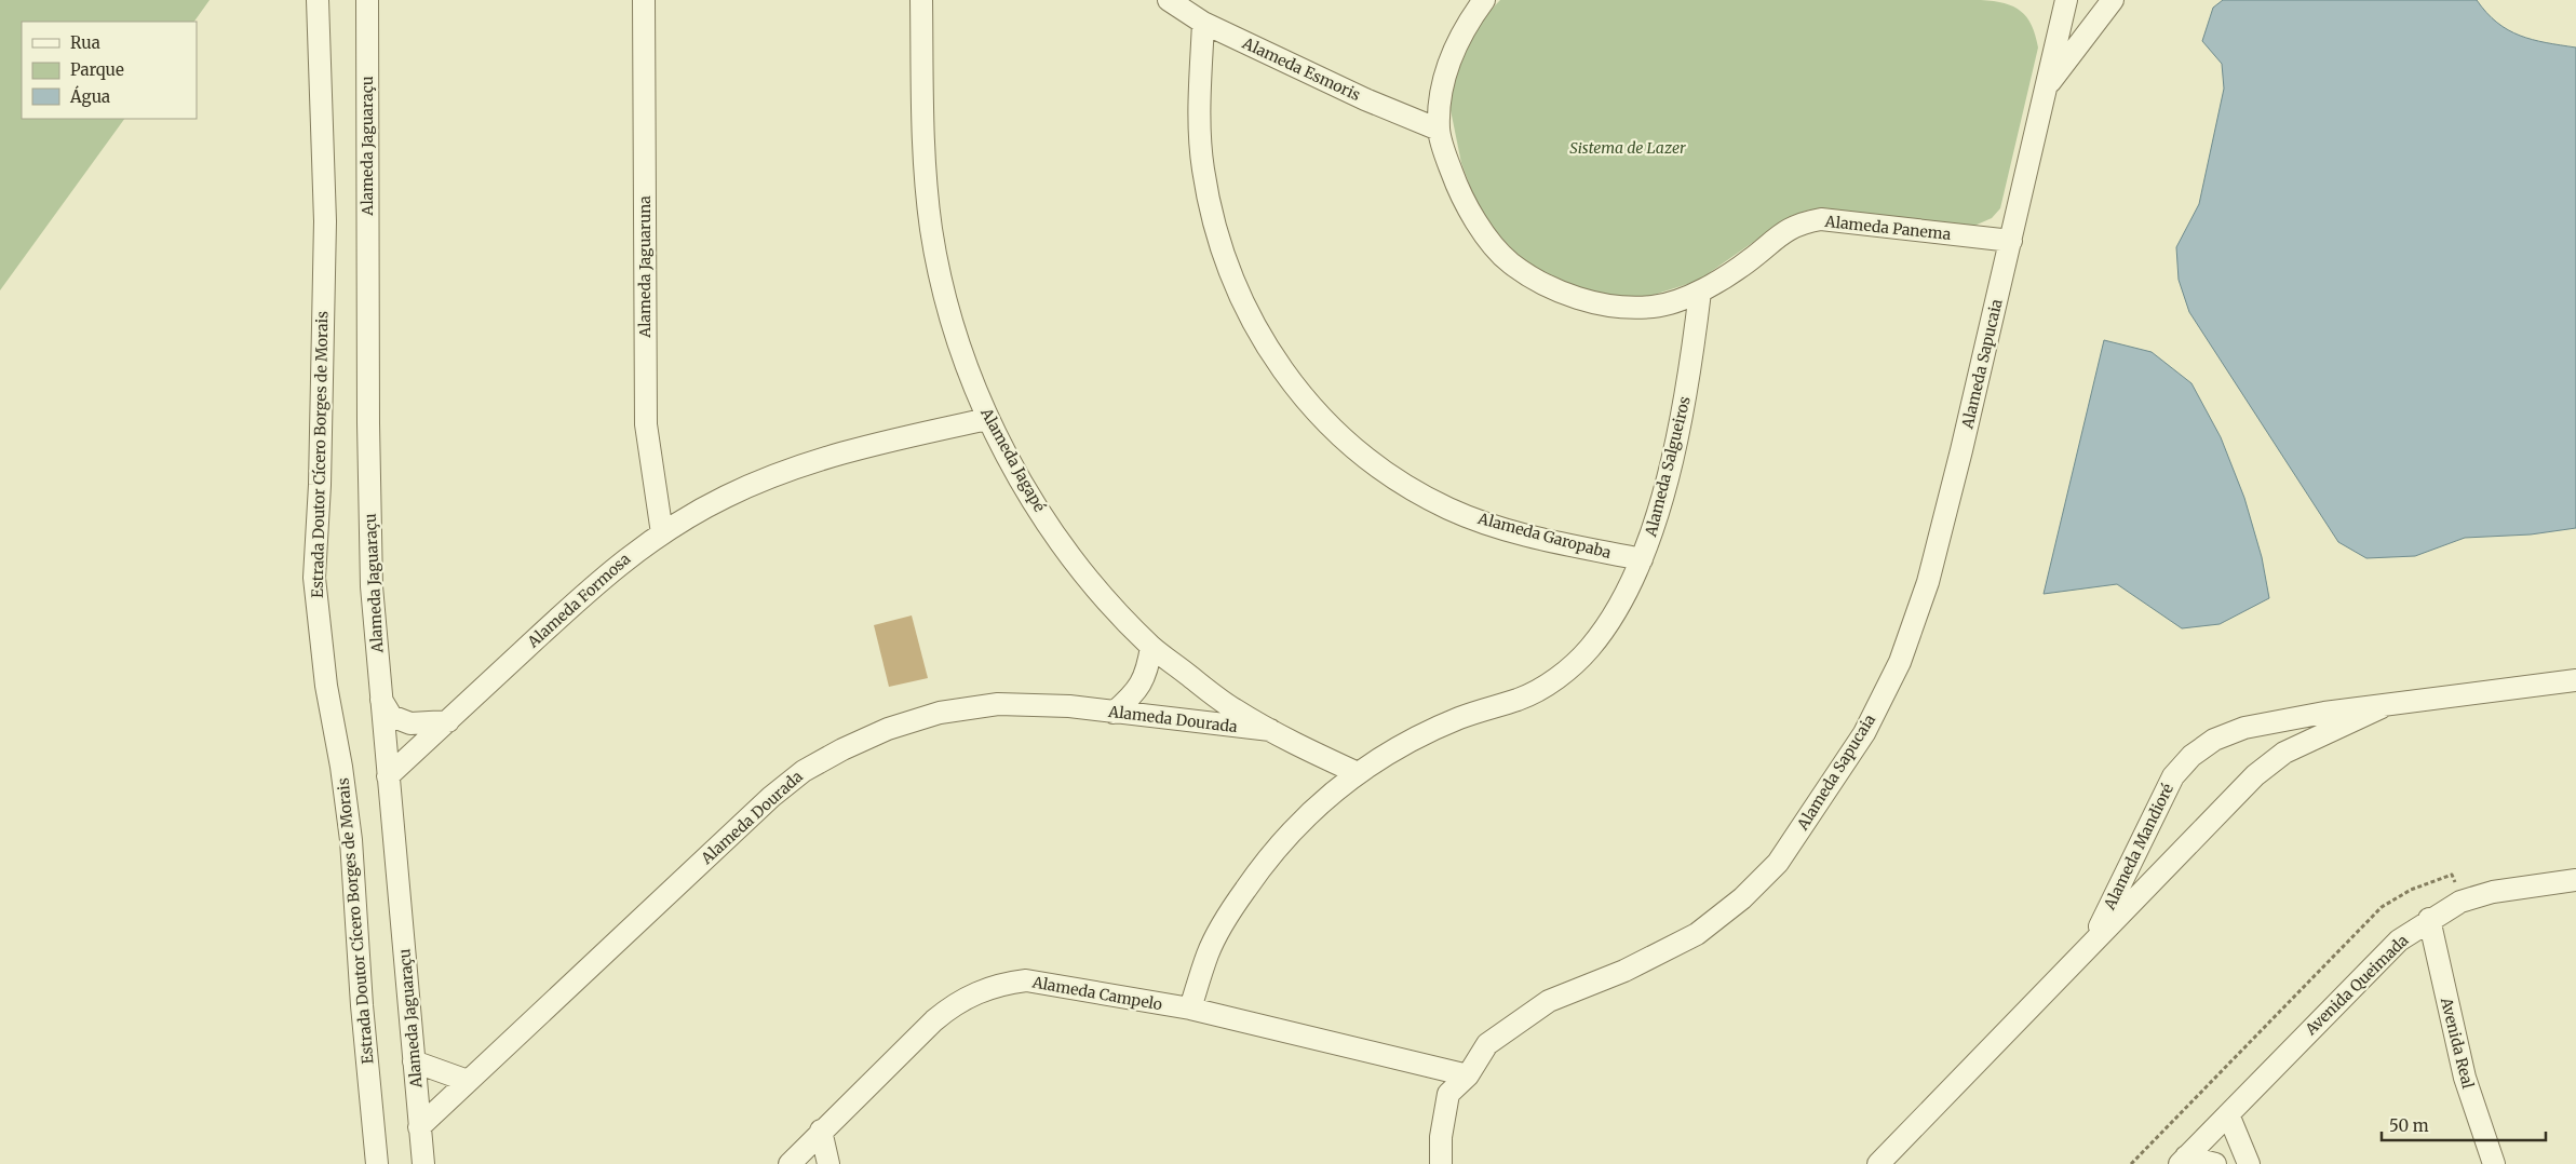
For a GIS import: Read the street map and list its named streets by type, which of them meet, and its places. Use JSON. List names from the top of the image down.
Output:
{
  "streets": {
    "street": [
      "Alameda Esmoris",
      "Alameda Jaguaraçu",
      "Alameda Panema",
      "Alameda Jaguaruna",
      "Alameda Sapucaia",
      "Estrada Doutor Cícero Borges de Morais",
      "Alameda Jagapé",
      "Alameda Salgueiros",
      "Alameda Garopaba",
      "Alameda Formosa",
      "Alameda Dourada",
      "Alameda Mandioré",
      "Avenida Queimada",
      "Alameda Campelo",
      "Avenida Real"
    ]
  },
  "crossings": [
    ["Alameda Esmoris", "Alameda Panema"],
    ["Alameda Esmoris", "Alameda Garopaba"],
    ["Alameda Jaguaraçu", "Alameda Formosa"],
    ["Alameda Jaguaraçu", "Alameda Dourada"],
    ["Alameda Panema", "Alameda Sapucaia"],
    ["Alameda Panema", "Alameda Salgueiros"],
    ["Alameda Jaguaruna", "Alameda Formosa"],
    ["Alameda Sapucaia", "Alameda Campelo"],
    ["Alameda Jagapé", "Alameda Salgueiros"],
    ["Alameda Jagapé", "Alameda Formosa"],
    ["Alameda Jagapé", "Alameda Dourada"],
    ["Alameda Salgueiros", "Alameda Garopaba"],
    ["Alameda Salgueiros", "Alameda Campelo"],
    ["Avenida Queimada", "Avenida Real"]
  ],
  "parks": ["Sistema de Lazer"],
  "legend": ["Rua", "Parque", "Água"],
  "scale_bar": "50 m"
}
